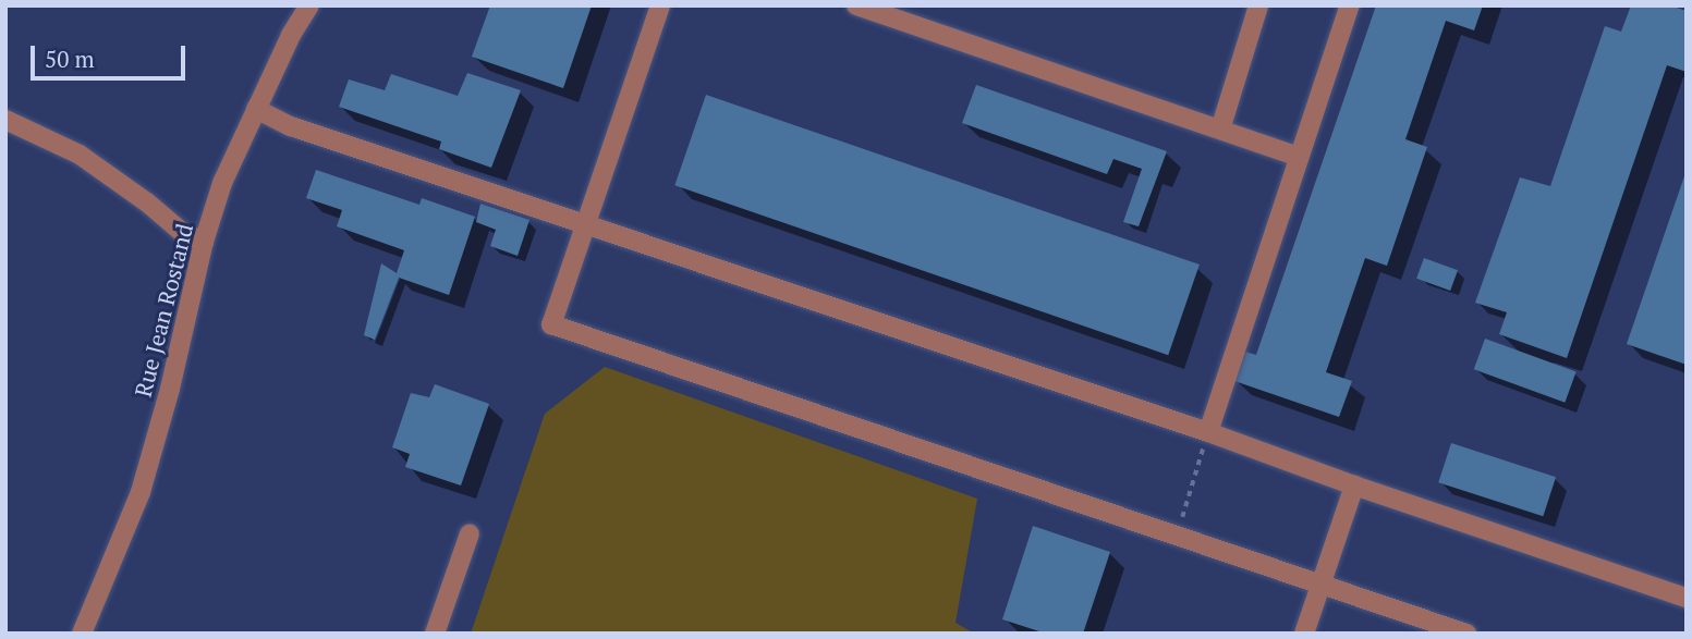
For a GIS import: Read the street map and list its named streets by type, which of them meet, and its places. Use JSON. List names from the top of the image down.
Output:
{
  "streets": {
    "street": ["Rue Jean Rostand"]
  },
  "scale_bar": "50 m"
}
